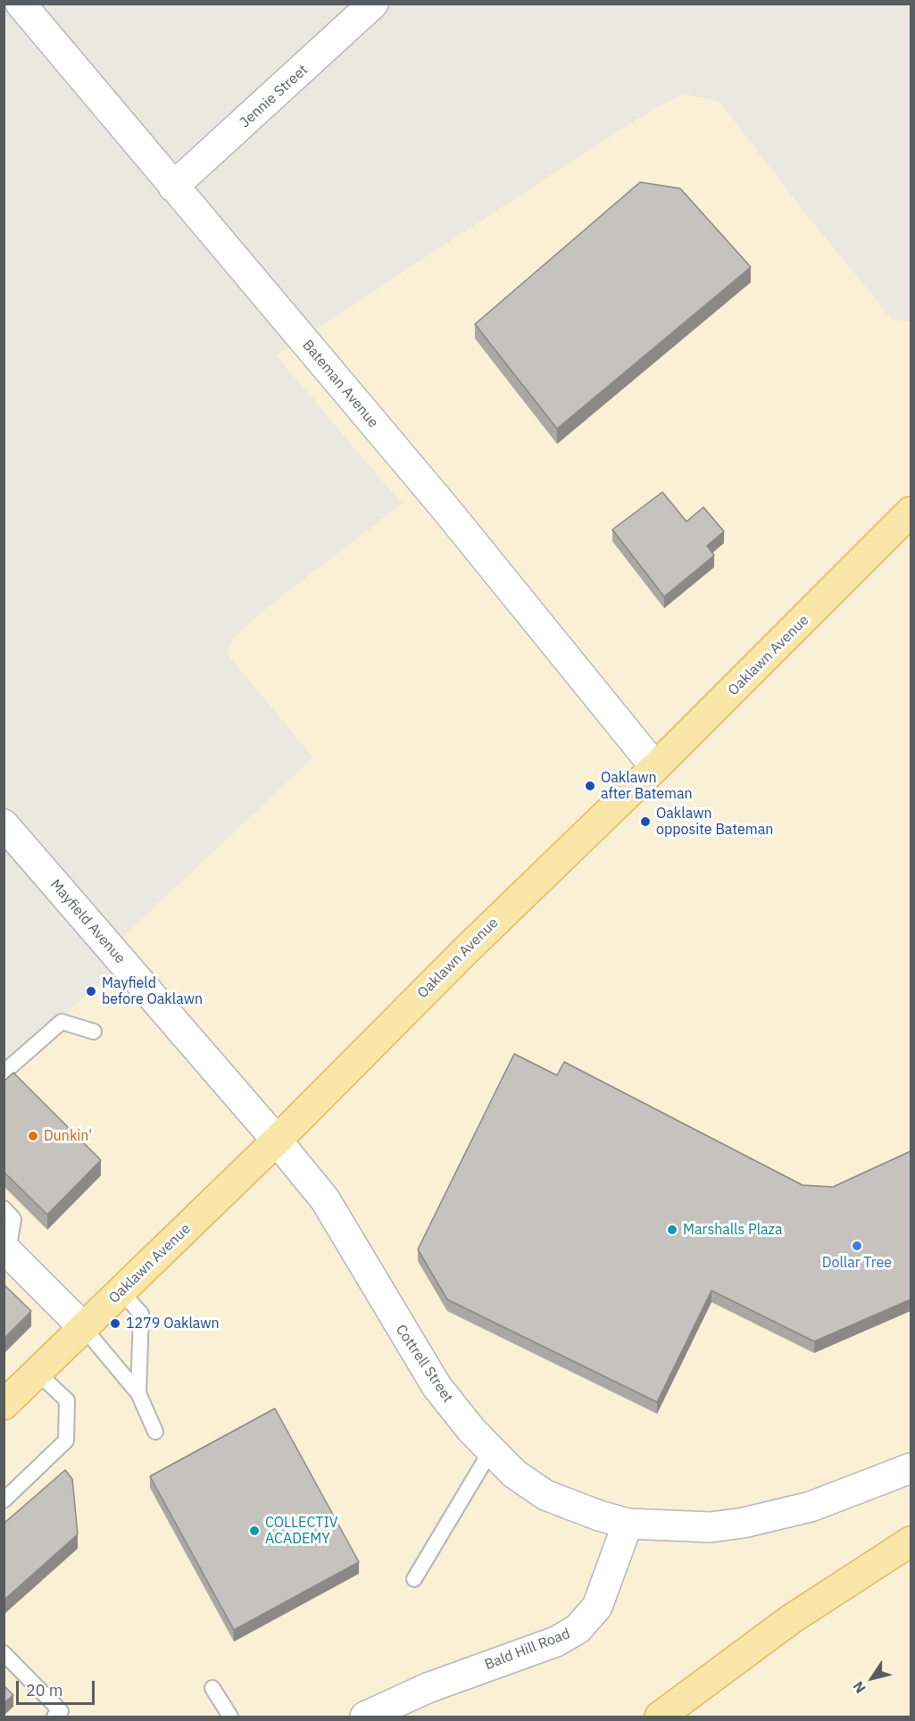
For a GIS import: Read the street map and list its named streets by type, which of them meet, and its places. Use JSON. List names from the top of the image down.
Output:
{
  "streets": {
    "main road": ["Oaklawn Avenue"],
    "street": [
      "Jennie Street",
      "Bateman Avenue",
      "Mayfield Avenue",
      "Cottrell Street",
      "Bald Hill Road"
    ]
  },
  "crossings": [
    ["Jennie Street", "Bateman Avenue"],
    ["Bateman Avenue", "Oaklawn Avenue"],
    ["Oaklawn Avenue", "Mayfield Avenue"],
    ["Oaklawn Avenue", "Cottrell Street"],
    ["Mayfield Avenue", "Cottrell Street"],
    ["Cottrell Street", "Bald Hill Road"]
  ],
  "places": [
    "Oaklawn after Bateman",
    "Oaklawn opposite Bateman",
    "Mayfield before Oaklawn",
    "Dunkin'",
    "Marshalls Plaza",
    "Dollar Tree",
    "1279 Oaklawn",
    "COLLECTIV ACADEMY"
  ],
  "scale_bar": "20 m",
  "north": "bottom left"
}
